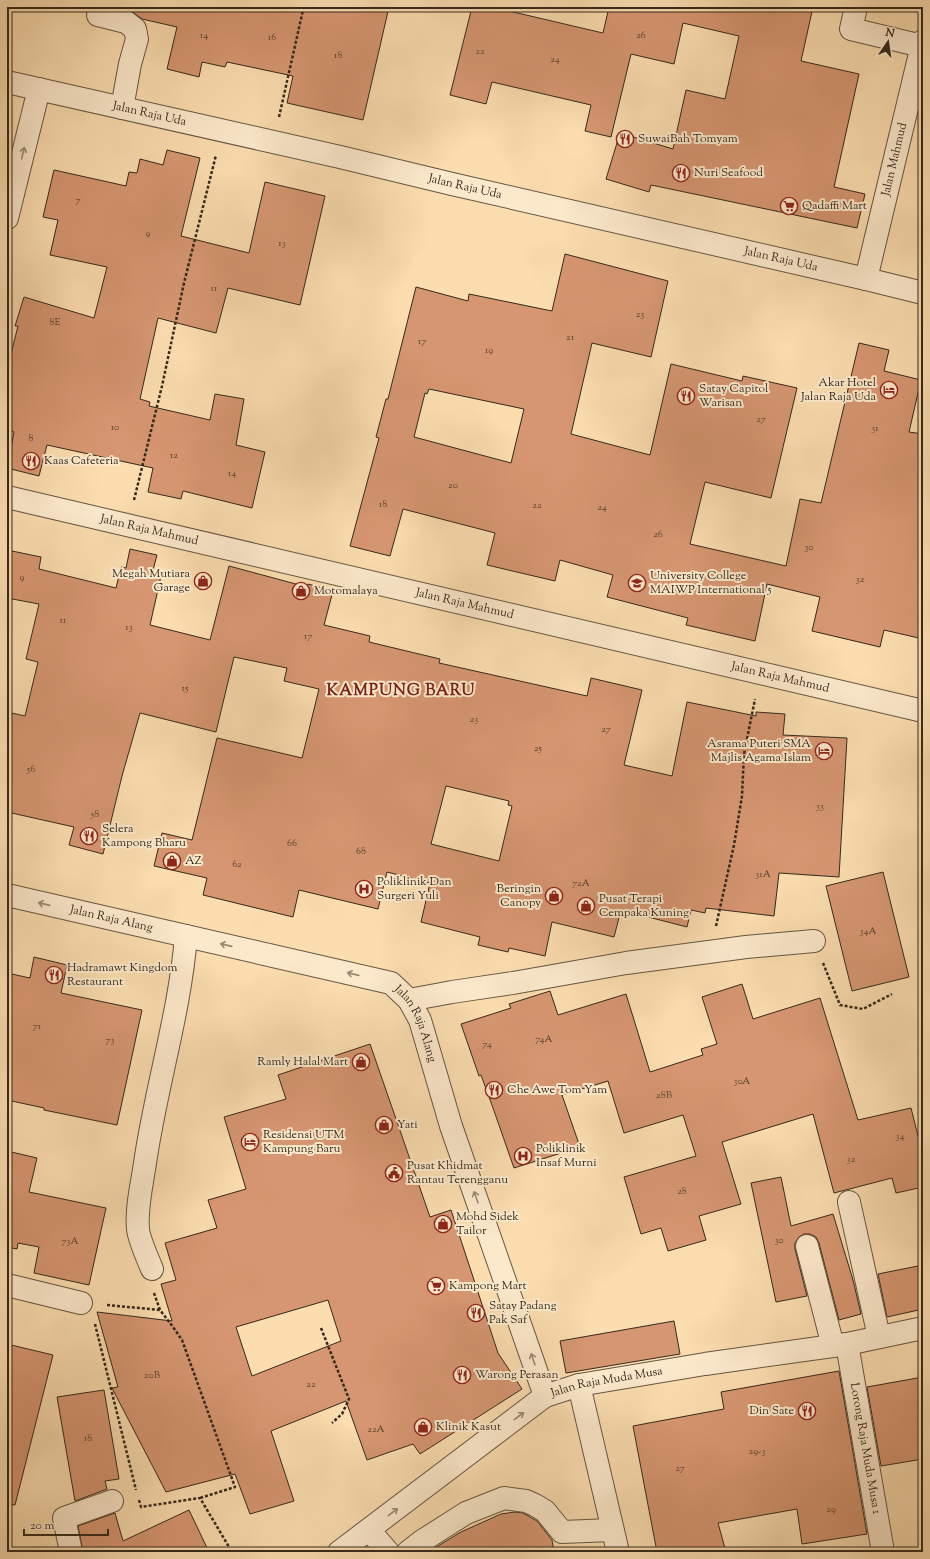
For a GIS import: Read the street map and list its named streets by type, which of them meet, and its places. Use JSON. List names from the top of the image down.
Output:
{
  "streets": {
    "street": [
      "Jalan Raja Uda",
      "Jalan Mahmud",
      "Jalan Raja Mahmud",
      "Jalan Raja Alang",
      "Jalan Raja Muda Musa",
      "Lorong Raja Muda Musa 1"
    ]
  },
  "crossings": [
    ["Jalan Raja Uda", "Jalan Mahmud"],
    ["Jalan Raja Alang", "Jalan Raja Muda Musa"],
    ["Jalan Raja Muda Musa", "Lorong Raja Muda Musa 1"]
  ],
  "one_way": ["Jalan Raja Alang"],
  "districts": ["KAMPUNG BARU"],
  "places": {
    "restaurant": [
      "SuwaiBah Tomyam",
      "Nuri Seafood",
      "Satay Capitol Warisan",
      "Kaas Cafeteria",
      "Selera Kampong Bharu",
      "Hadramawt Kingdom Restaurant",
      "Che Awe Tom Yam",
      "Satay Padang Pak Saf",
      "Warong Perasan",
      "Din Sate"
    ],
    "supermarket": ["Qadaffi Mart", "Kampong Mart"],
    "hotel": ["Akar Hotel Jalan Raja Uda", "Asrama Puteri SMA Majlis Agama Islam", "Residensi UTM Kampung Baru"],
    "shop": [
      "Megah Mutiara Garage",
      "Motomalaya",
      "AZ",
      "Beringin Canopy",
      "Pusat Terapi Cempaka Kuning",
      "Ramly Halal Mart",
      "Yati",
      "Mohd Sidek Tailor",
      "Klinik Kasut"
    ],
    "school or university": ["University College MAIWP International 5"],
    "hospital": ["Poliklinik Dan Surgeri Yuli", "Poliklinik Insaf Murni"],
    "public building": ["Pusat Khidmat Rantau Terengganu"]
  },
  "house_numbers": [
    "14",
    "26",
    "16",
    "22",
    "18",
    "24",
    "7",
    "9",
    "13",
    "11",
    "23",
    "8E",
    "21",
    "17",
    "19",
    "27",
    "10",
    "31",
    "8",
    "12",
    "14",
    "20",
    "18",
    "22",
    "24",
    "26",
    "30",
    "9",
    "32",
    "11",
    "13",
    "17",
    "15",
    "23",
    "27",
    "25",
    "56",
    "33",
    "58",
    "66",
    "68",
    "62",
    "31A",
    "72A",
    "34A",
    "71",
    "74A",
    "73",
    "74",
    "30A",
    "28B",
    "34",
    "32",
    "28",
    "30",
    "73A",
    "20B",
    "22",
    "22A",
    "18",
    "29-3",
    "27",
    "29"
  ],
  "scale_bar": "20 m",
  "north": "top"
}
